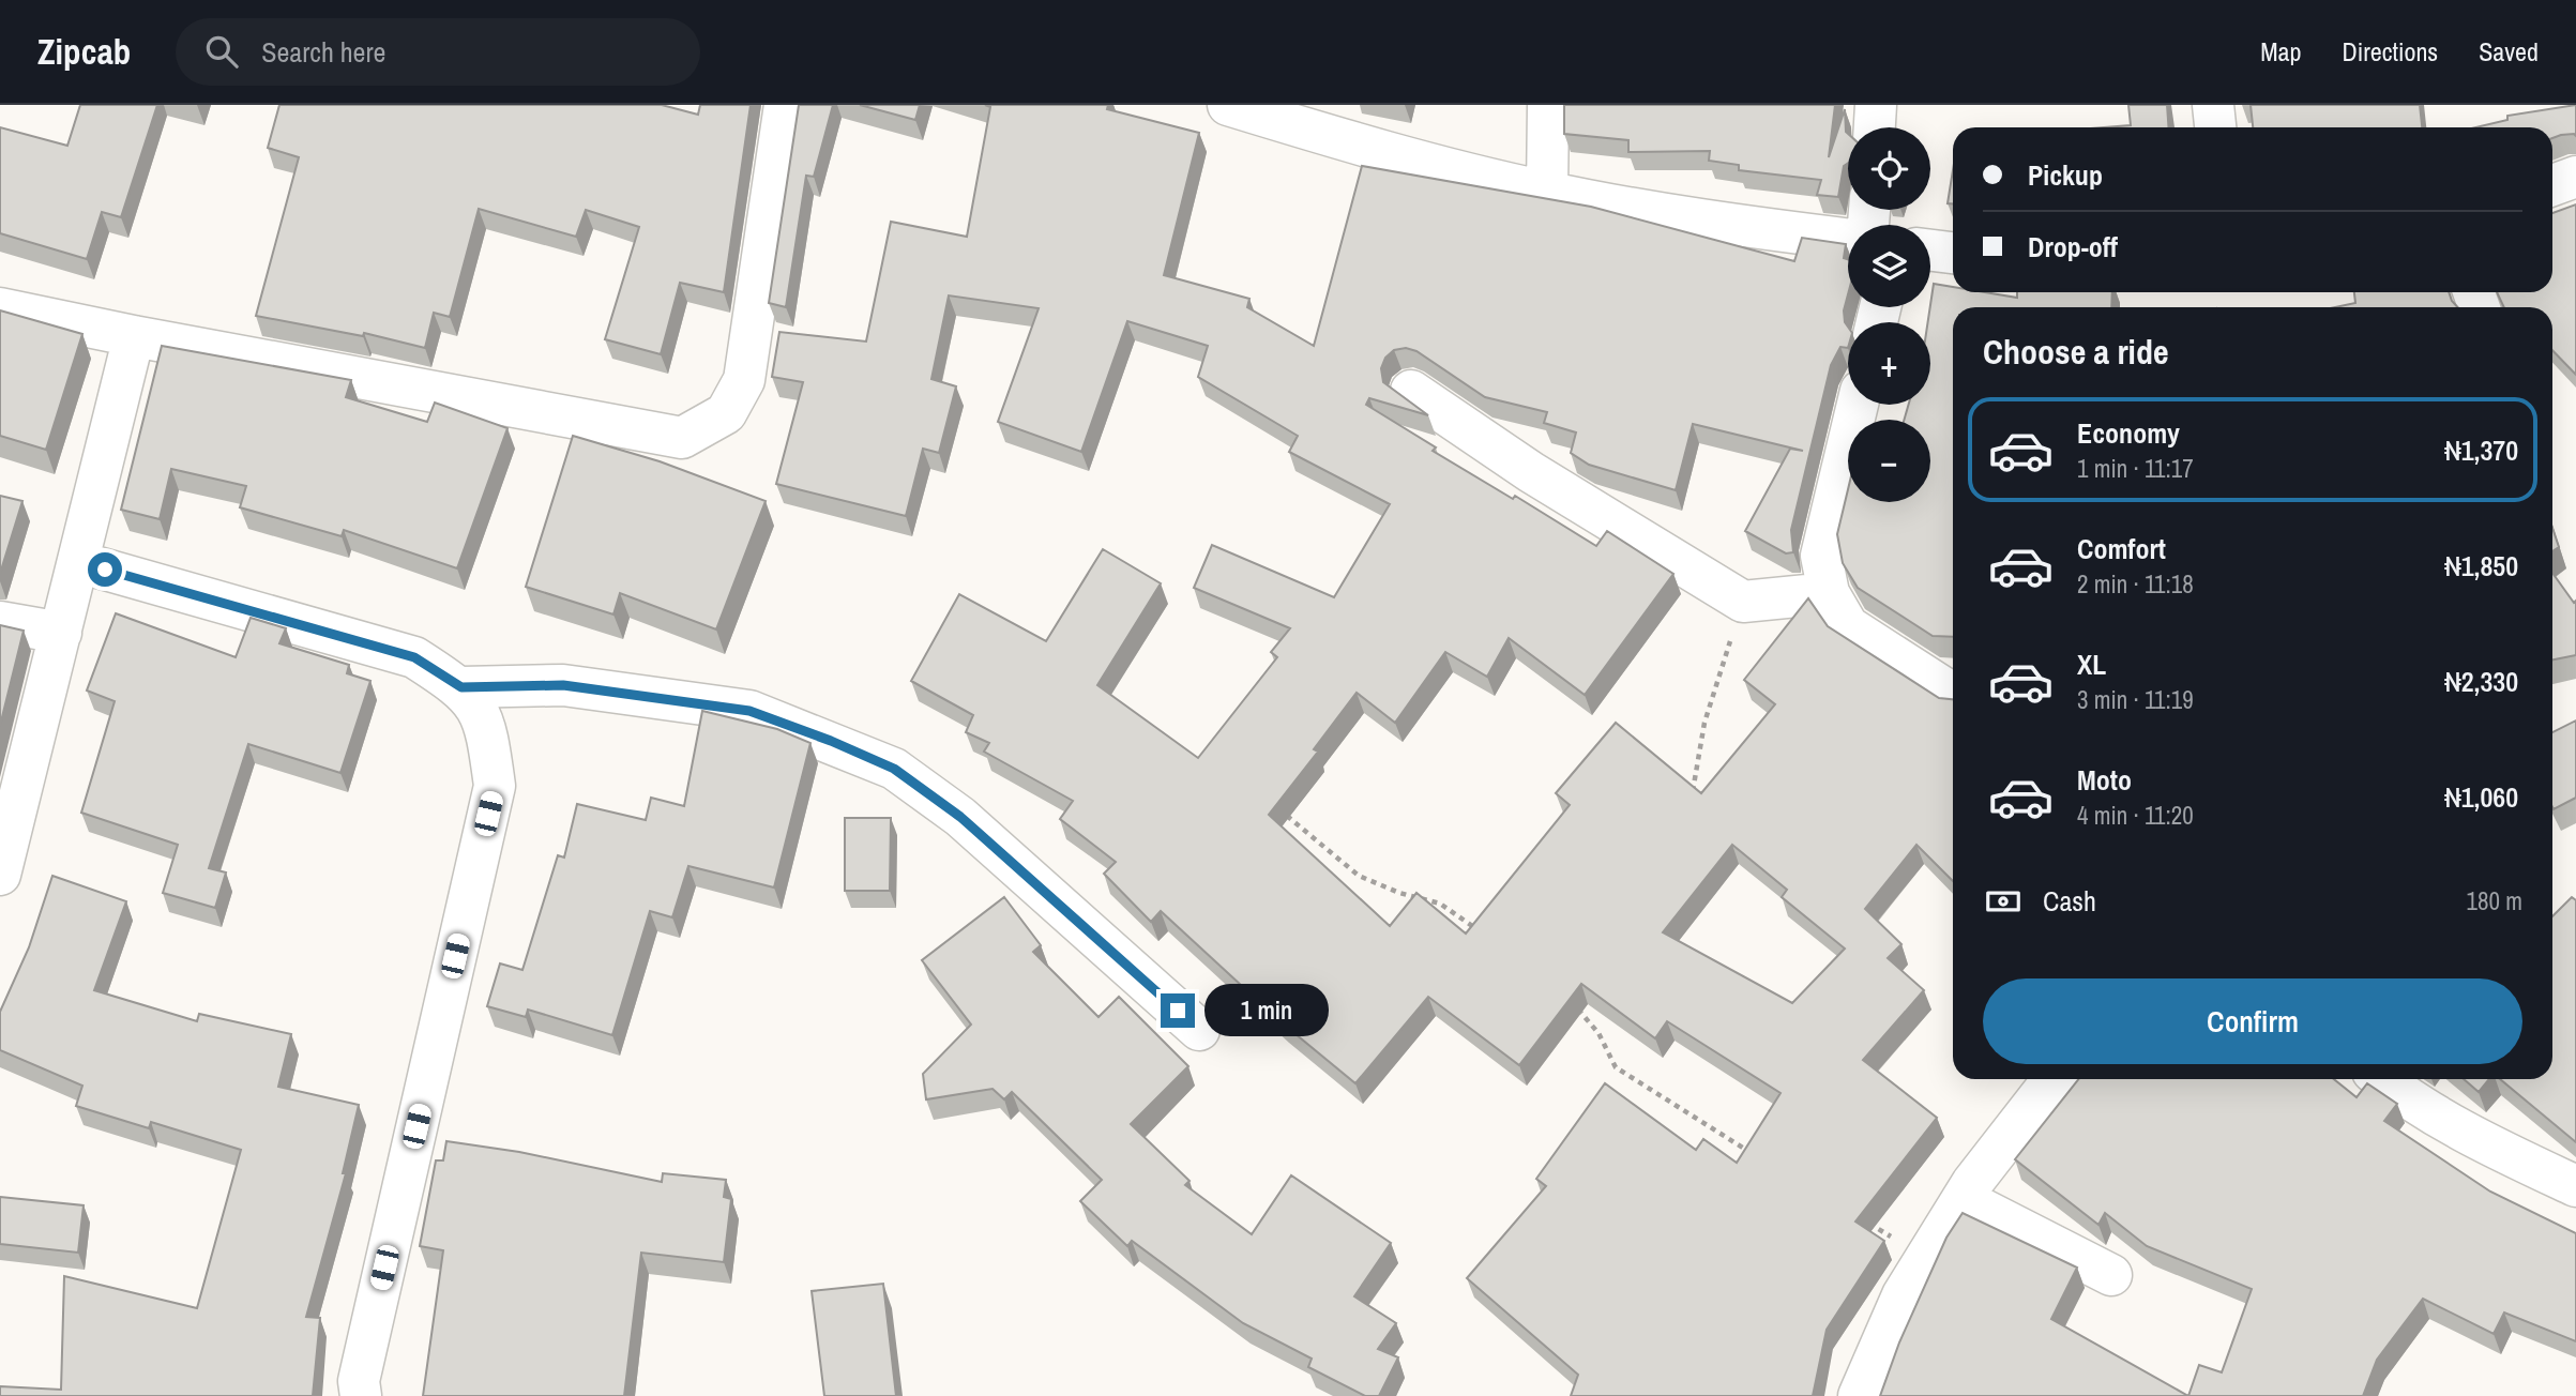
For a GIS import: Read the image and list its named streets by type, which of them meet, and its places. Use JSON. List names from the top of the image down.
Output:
{
  "page": {
    "header": "Zipcab",
    "search": "Search here",
    "nav": ["Map", "Directions", "Saved"],
    "map_buttons": ["+", "−"],
    "banner": ["Pickup", "Drop-off"],
    "heading": "Choose a ride",
    "list": [
      {
        "name": "Economy",
        "note": "1 min · 11:17",
        "value": "₦1,370"
      },
      {
        "name": "Comfort",
        "note": "2 min · 11:18",
        "value": "₦1,850"
      },
      {
        "name": "XL",
        "note": "3 min · 11:19",
        "value": "₦2,330"
      },
      {
        "name": "Moto",
        "note": "4 min · 11:20",
        "value": "₦1,060"
      }
    ],
    "pay": ["Cash", "180 m"],
    "buttons": "Confirm",
    "bubble": "1 min"
  }
}
